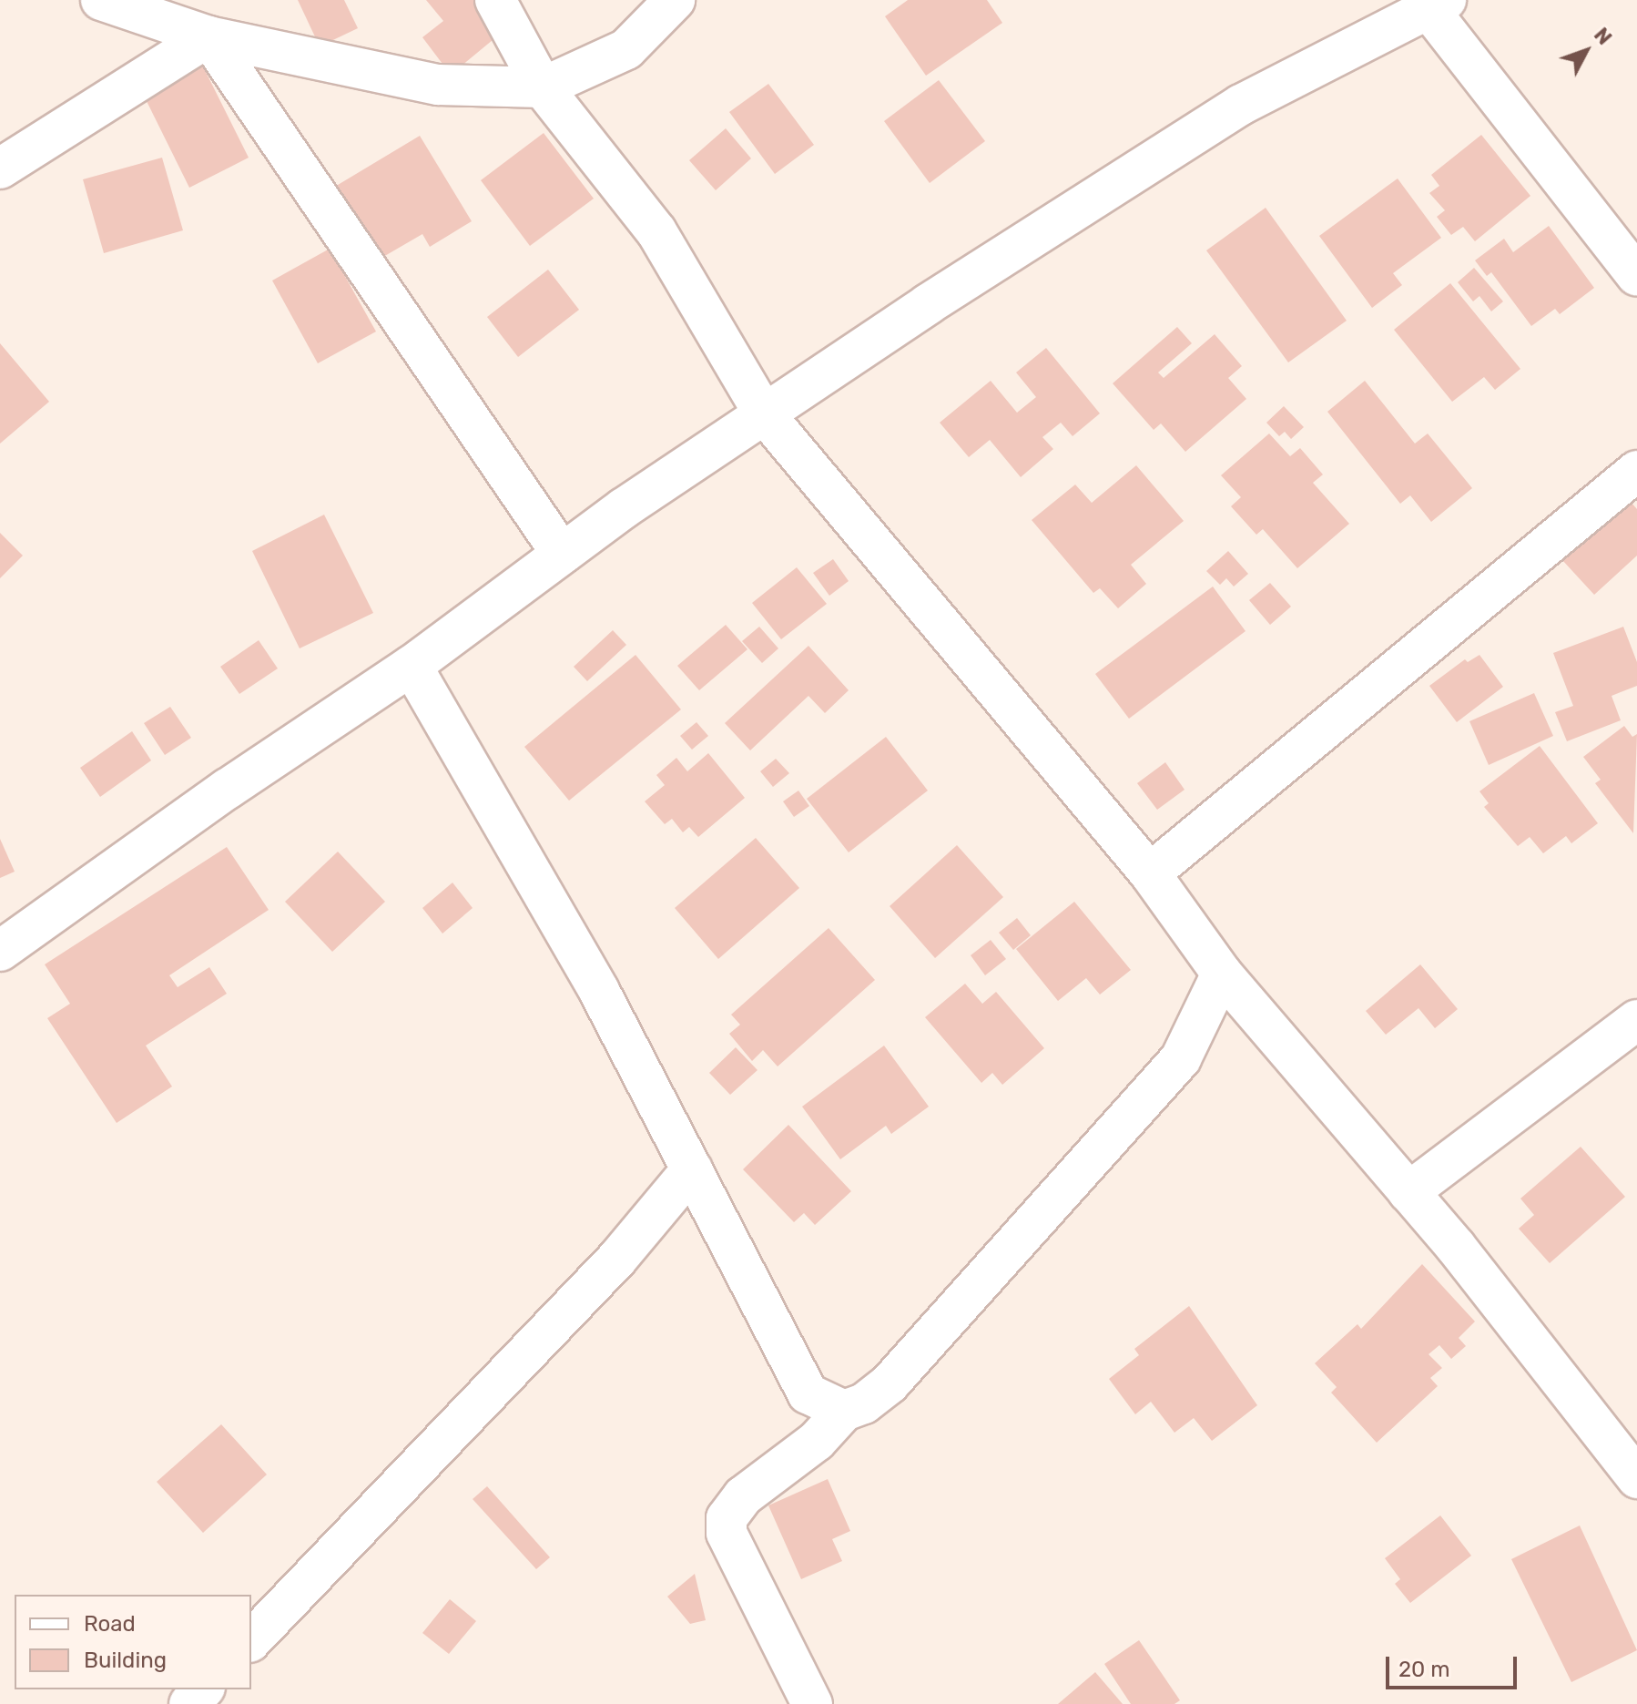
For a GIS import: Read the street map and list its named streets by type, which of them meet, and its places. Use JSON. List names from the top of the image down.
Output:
{
  "legend": ["Road", "Building"],
  "scale_bar": "20 m",
  "north": "top right"
}
